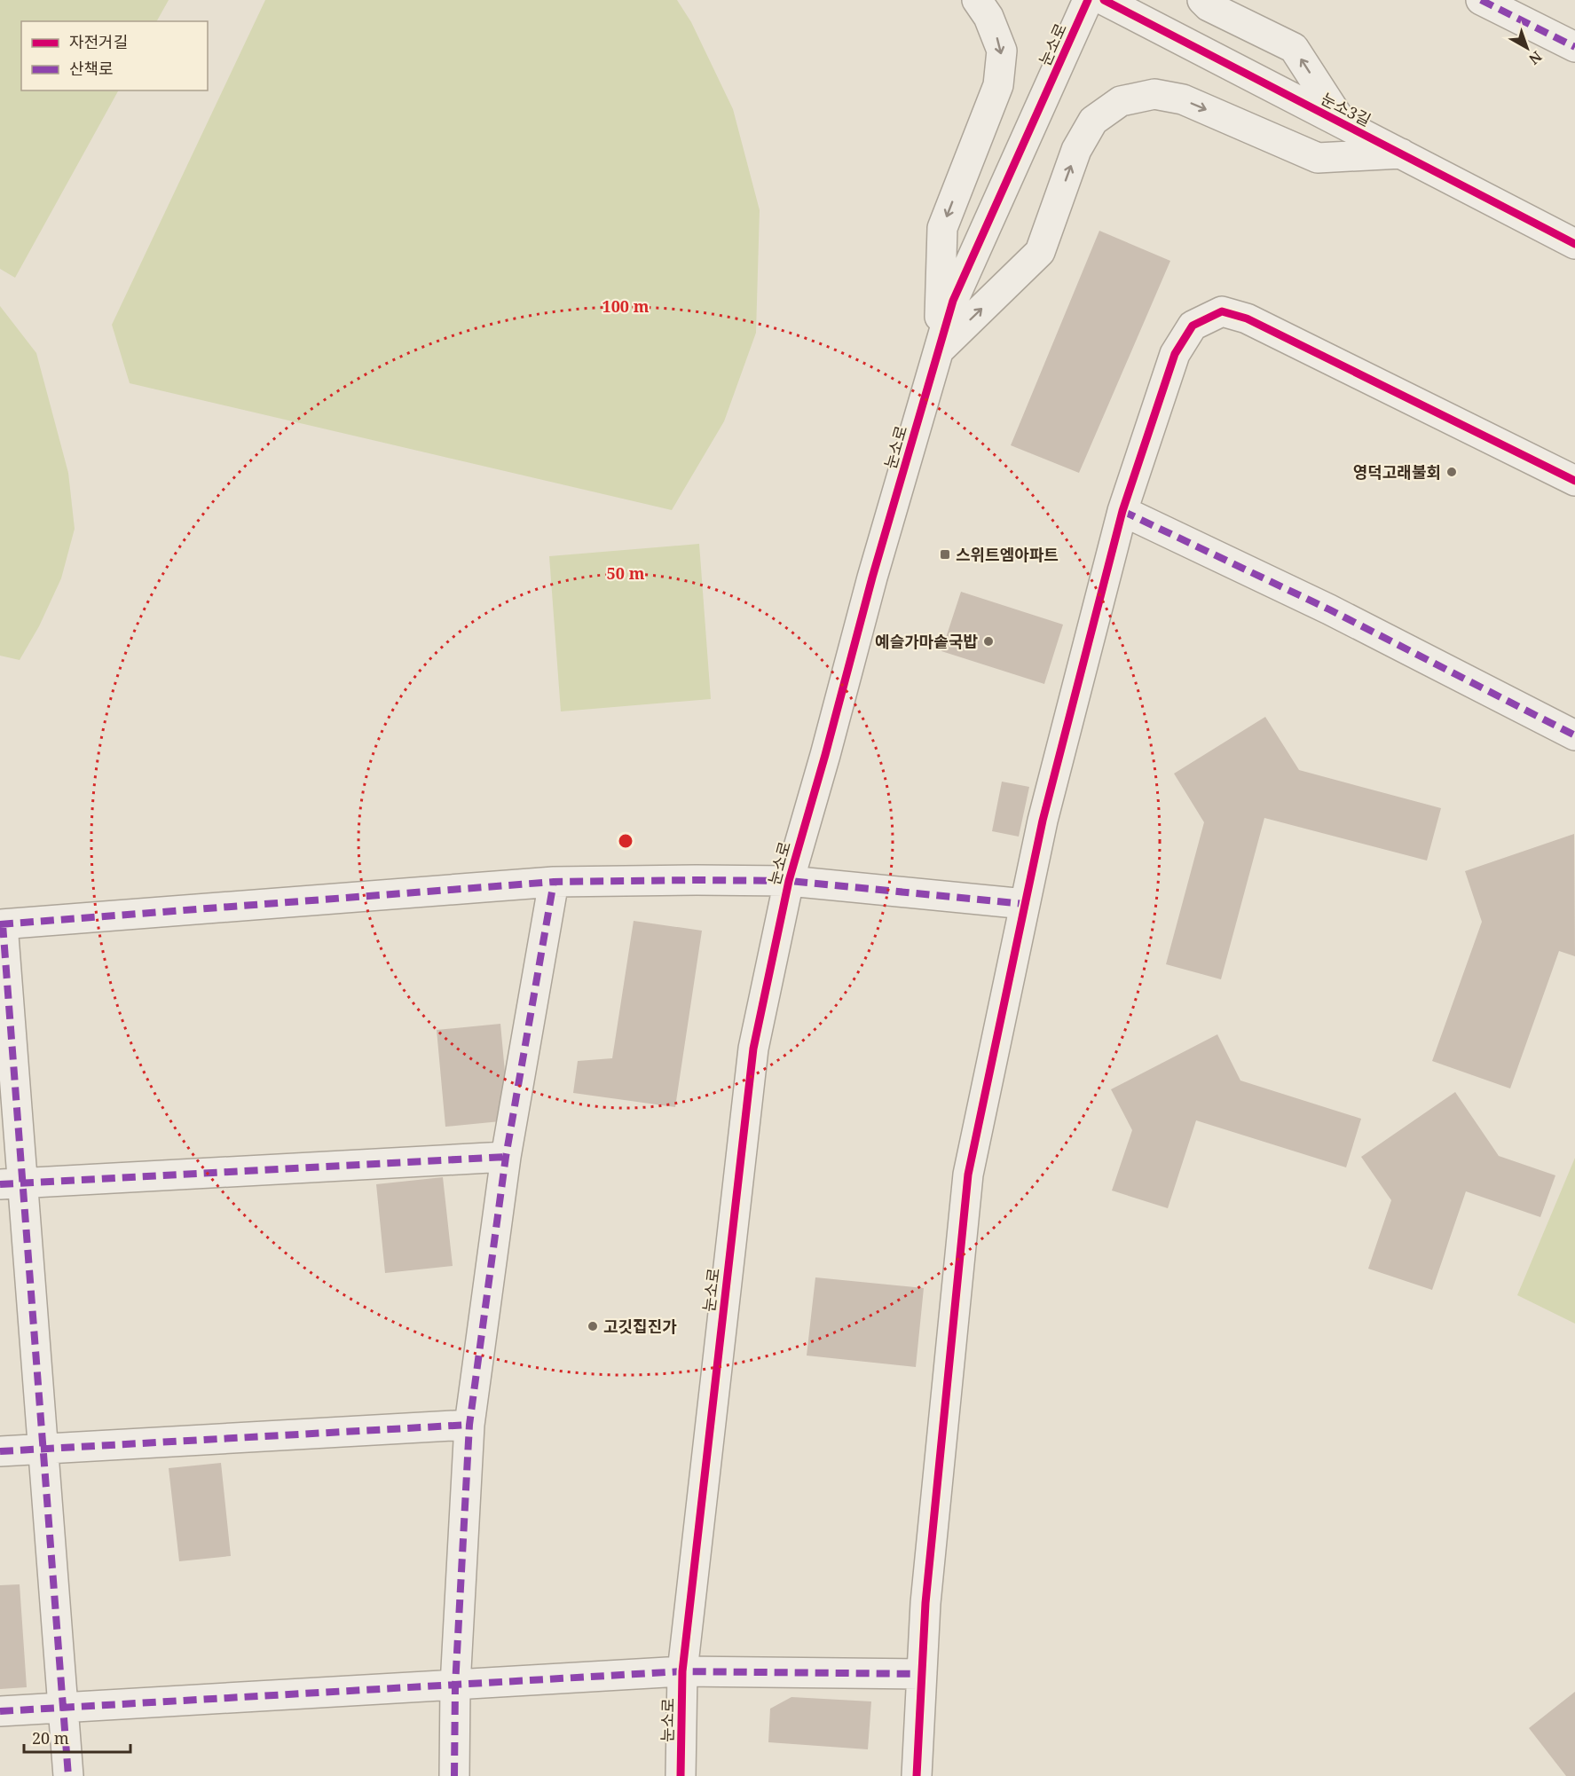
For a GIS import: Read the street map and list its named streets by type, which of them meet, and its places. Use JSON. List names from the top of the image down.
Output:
{
  "streets": {
    "street": ["눈소로", "눈소3길"]
  },
  "places": {
    "other": ["영덕고래불회", "예슬가마솥국밥", "고깃집진가"],
    "transit": ["스위트엠아파트"]
  },
  "legend": ["자전거길", "산책로"],
  "scale_bar": "20 m",
  "north": "bottom right",
  "rings": ["100 m", "50 m"]
}
